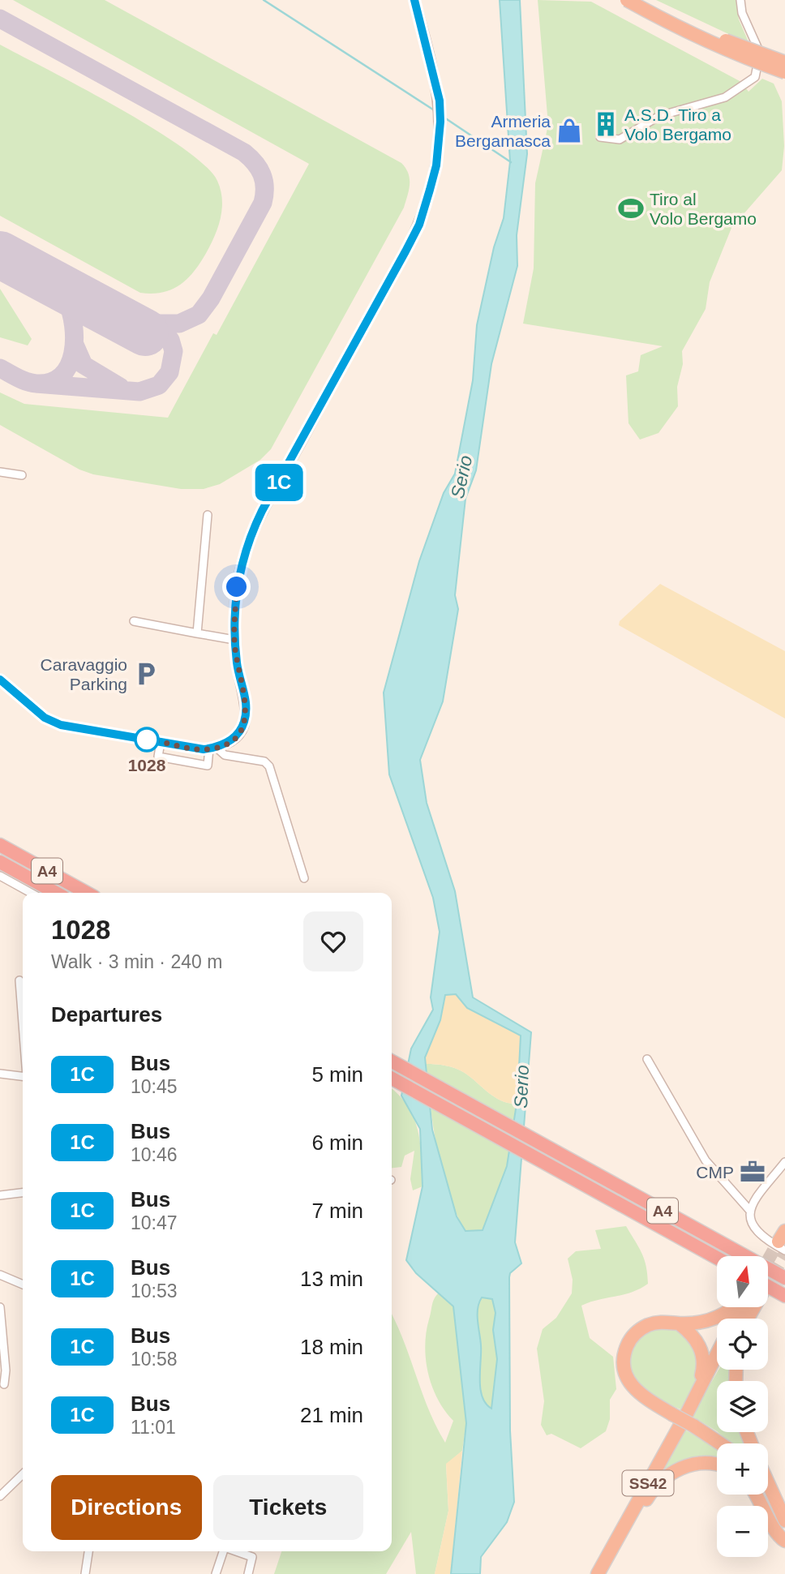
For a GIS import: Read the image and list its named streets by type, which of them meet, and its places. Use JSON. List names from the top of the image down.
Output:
{
  "streets": {
    "highway": ["A4", "SS42"]
  },
  "water": ["Serio"],
  "places": {
    "building": ["A.S.D. Tiro a Volo Bergamo"],
    "shop": ["Armeria Bergamasca"],
    "sports": ["Tiro al Volo Bergamo"],
    "parking": ["Caravaggio Parking"],
    "other": ["1028"],
    "office": ["CMP"]
  },
  "lines": ["bus line 1C"],
  "north": "top",
  "page": {
    "on_map": "1C",
    "heading": [
      ["1028", "Walk · 3 min · 240 m"],
      "Departures"
    ],
    "list": [
      {
        "mark": "1C",
        "name": "Bus",
        "note": "10:45",
        "value": "5 min"
      },
      {
        "mark": "1C",
        "name": "Bus",
        "note": "10:46",
        "value": "6 min"
      },
      {
        "mark": "1C",
        "name": "Bus",
        "note": "10:47",
        "value": "7 min"
      },
      {
        "mark": "1C",
        "name": "Bus",
        "note": "10:53",
        "value": "13 min"
      },
      {
        "mark": "1C",
        "name": "Bus",
        "note": "10:58",
        "value": "18 min"
      },
      {
        "mark": "1C",
        "name": "Bus",
        "note": "11:01",
        "value": "21 min"
      }
    ],
    "map_buttons": ["+", "−"],
    "buttons": ["Directions", "Tickets"]
  }
}
